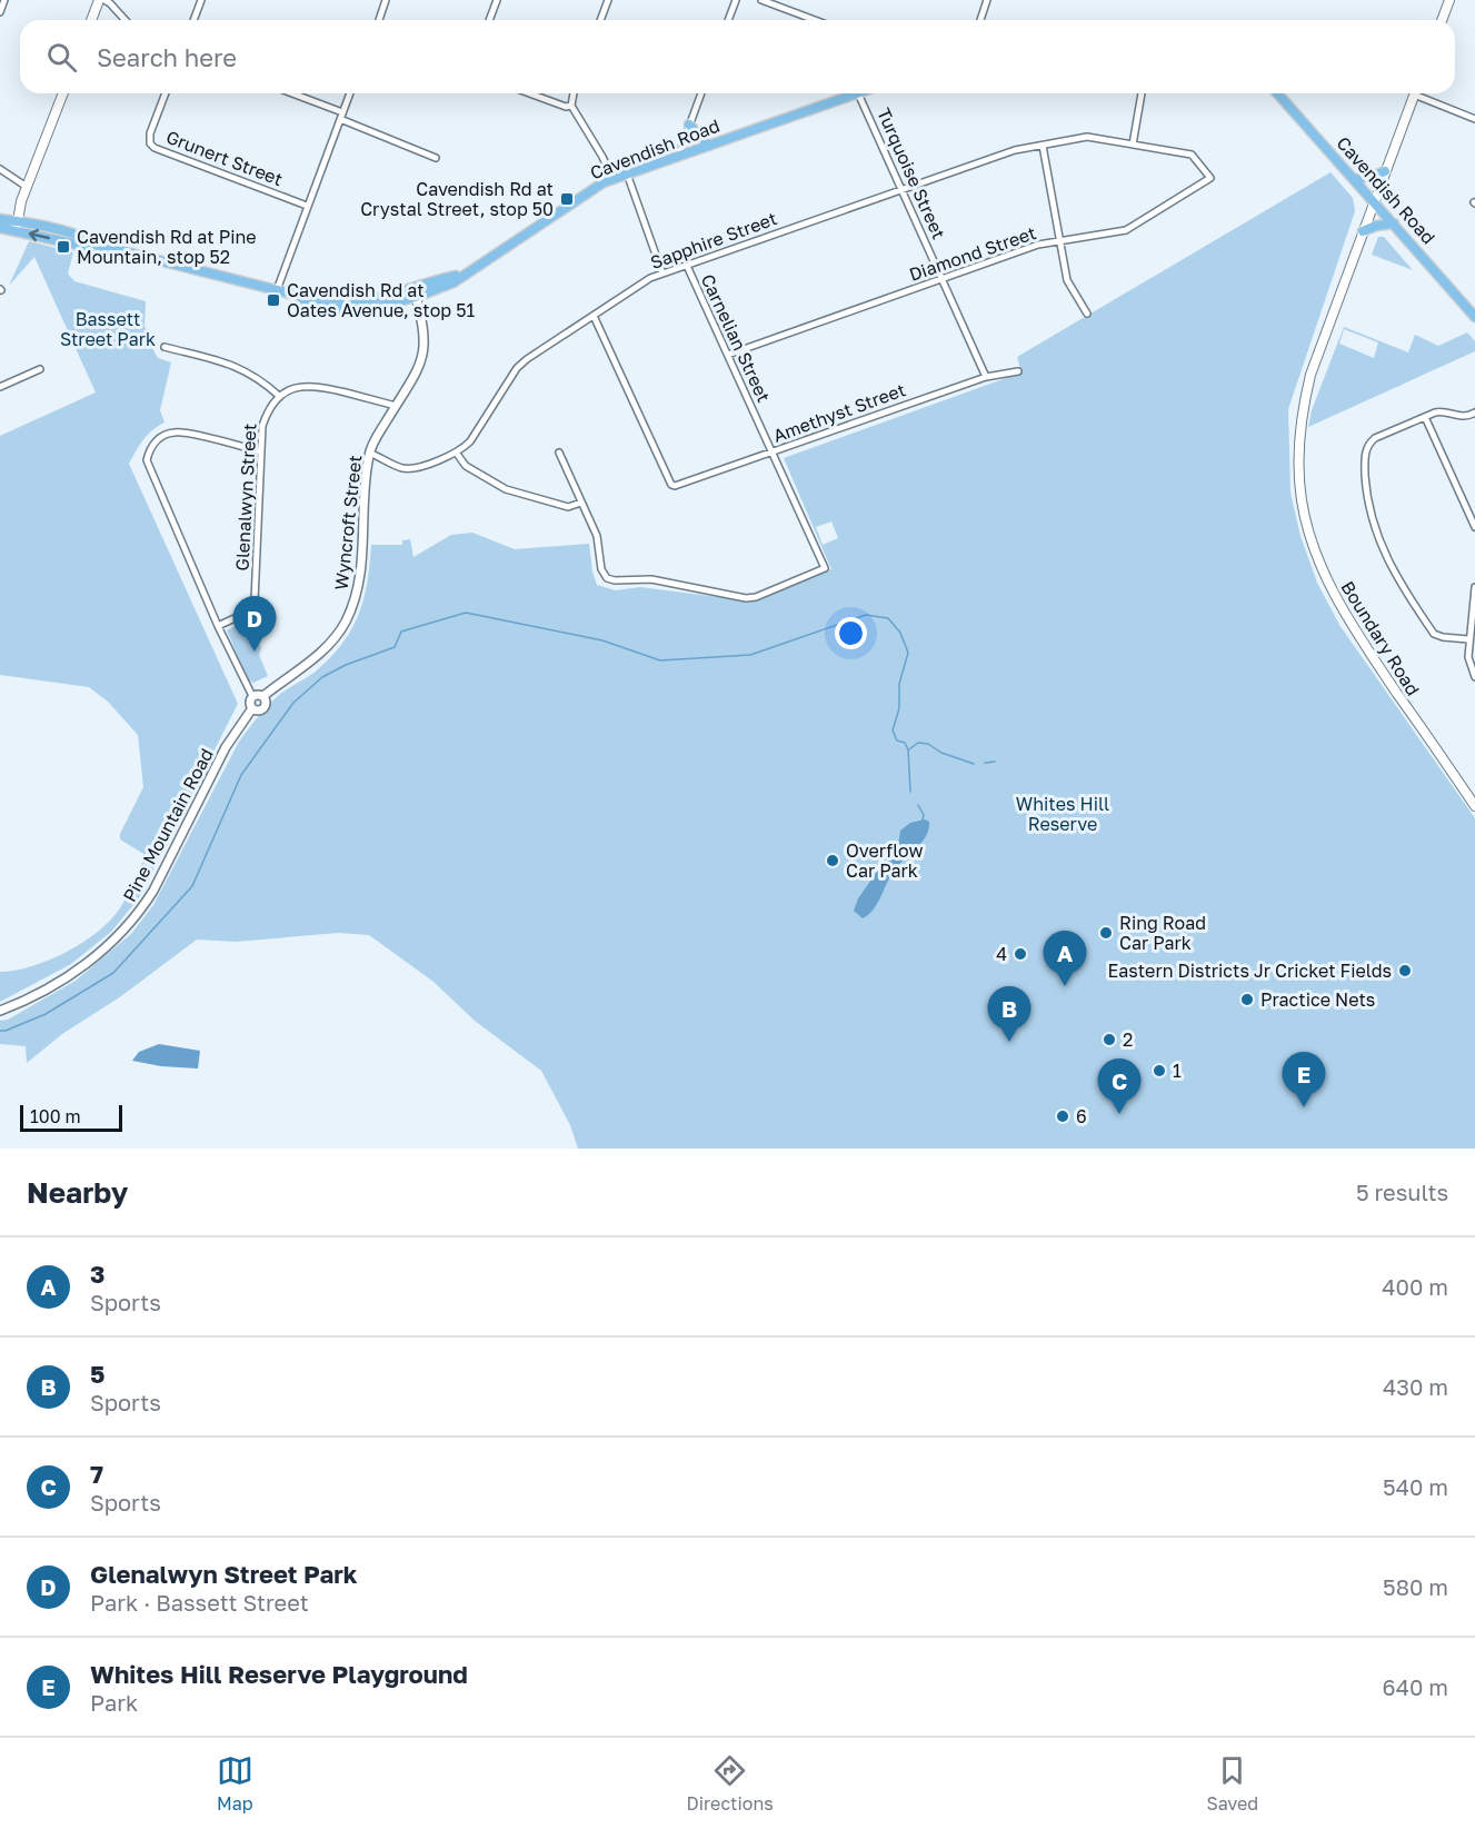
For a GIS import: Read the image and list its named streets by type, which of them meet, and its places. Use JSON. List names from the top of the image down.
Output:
{
  "streets": {
    "main road": ["Cavendish Road", "Boundary Road"],
    "street": [
      "Grunert Street",
      "Turquoise Street",
      "Sapphire Street",
      "Diamond Street",
      "Carnelian Street",
      "Amethyst Street",
      "Glenalwyn Street",
      "Wyncroft Street",
      "Pine Mountain Road"
    ]
  },
  "crossings": [
    ["Cavendish Road", "Turquoise Street"],
    ["Cavendish Road", "Wyncroft Street"],
    ["Cavendish Road", "Boundary Road"],
    ["Turquoise Street", "Sapphire Street"],
    ["Turquoise Street", "Diamond Street"],
    ["Turquoise Street", "Amethyst Street"],
    ["Sapphire Street", "Diamond Street"],
    ["Sapphire Street", "Carnelian Street"],
    ["Sapphire Street", "Amethyst Street"],
    ["Sapphire Street", "Wyncroft Street"],
    ["Diamond Street", "Carnelian Street"],
    ["Carnelian Street", "Amethyst Street"],
    ["Wyncroft Street", "Pine Mountain Road"]
  ],
  "parks": ["Bassett Street Park", "Whites Hill Reserve"],
  "places": {
    "transit": ["Cavendish Rd at Crystal Street, stop 50", "Cavendish Rd at Pine Mountain, stop 52", "Cavendish Rd at Oates Avenue, stop 51"],
    "other": [
      "Overflow Car Park",
      "Ring Road Car Park",
      "4",
      "Eastern Districts Jr Cricket Fields",
      "Practice Nets",
      "2",
      "1",
      "6"
    ]
  },
  "scale_bar": "100 m",
  "page": {
    "search": "Search here",
    "pins": [
      "D",
      "A",
      "B",
      "E",
      "C"
    ],
    "scale": "100 m",
    "heading": ["Nearby", "5 results"],
    "list": [
      {
        "mark": "A",
        "name": "3",
        "note": "Sports",
        "value": "400 m"
      },
      {
        "mark": "B",
        "name": "5",
        "note": "Sports",
        "value": "430 m"
      },
      {
        "mark": "C",
        "name": "7",
        "note": "Sports",
        "value": "540 m"
      },
      {
        "mark": "D",
        "name": "Glenalwyn Street Park",
        "note": "Park · Bassett Street",
        "value": "580 m"
      },
      {
        "mark": "E",
        "name": "Whites Hill Reserve Playground",
        "note": "Park",
        "value": "640 m"
      }
    ],
    "nav": ["Map", "Directions", "Saved"]
  }
}
